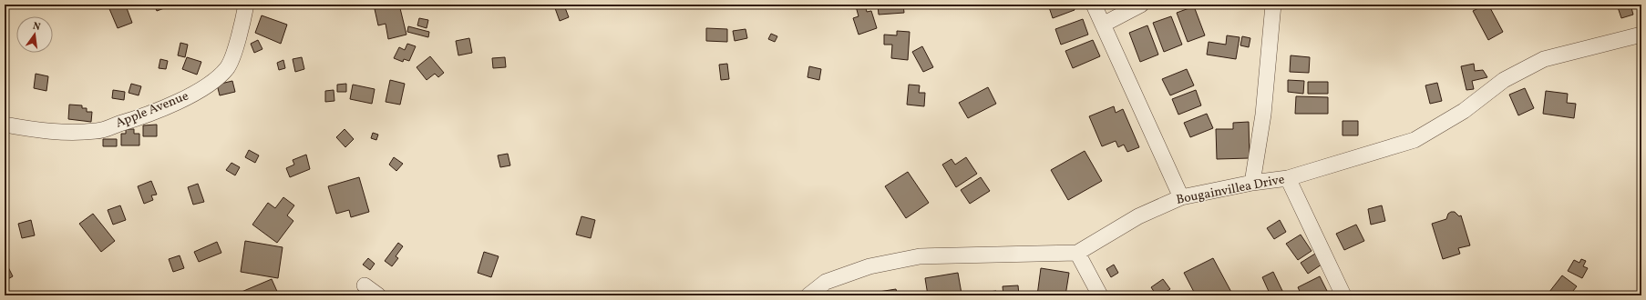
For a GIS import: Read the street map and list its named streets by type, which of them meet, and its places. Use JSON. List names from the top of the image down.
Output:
{
  "streets": {
    "street": ["Apple Avenue", "Bougainvillea Drive"]
  },
  "north": "top"
}
